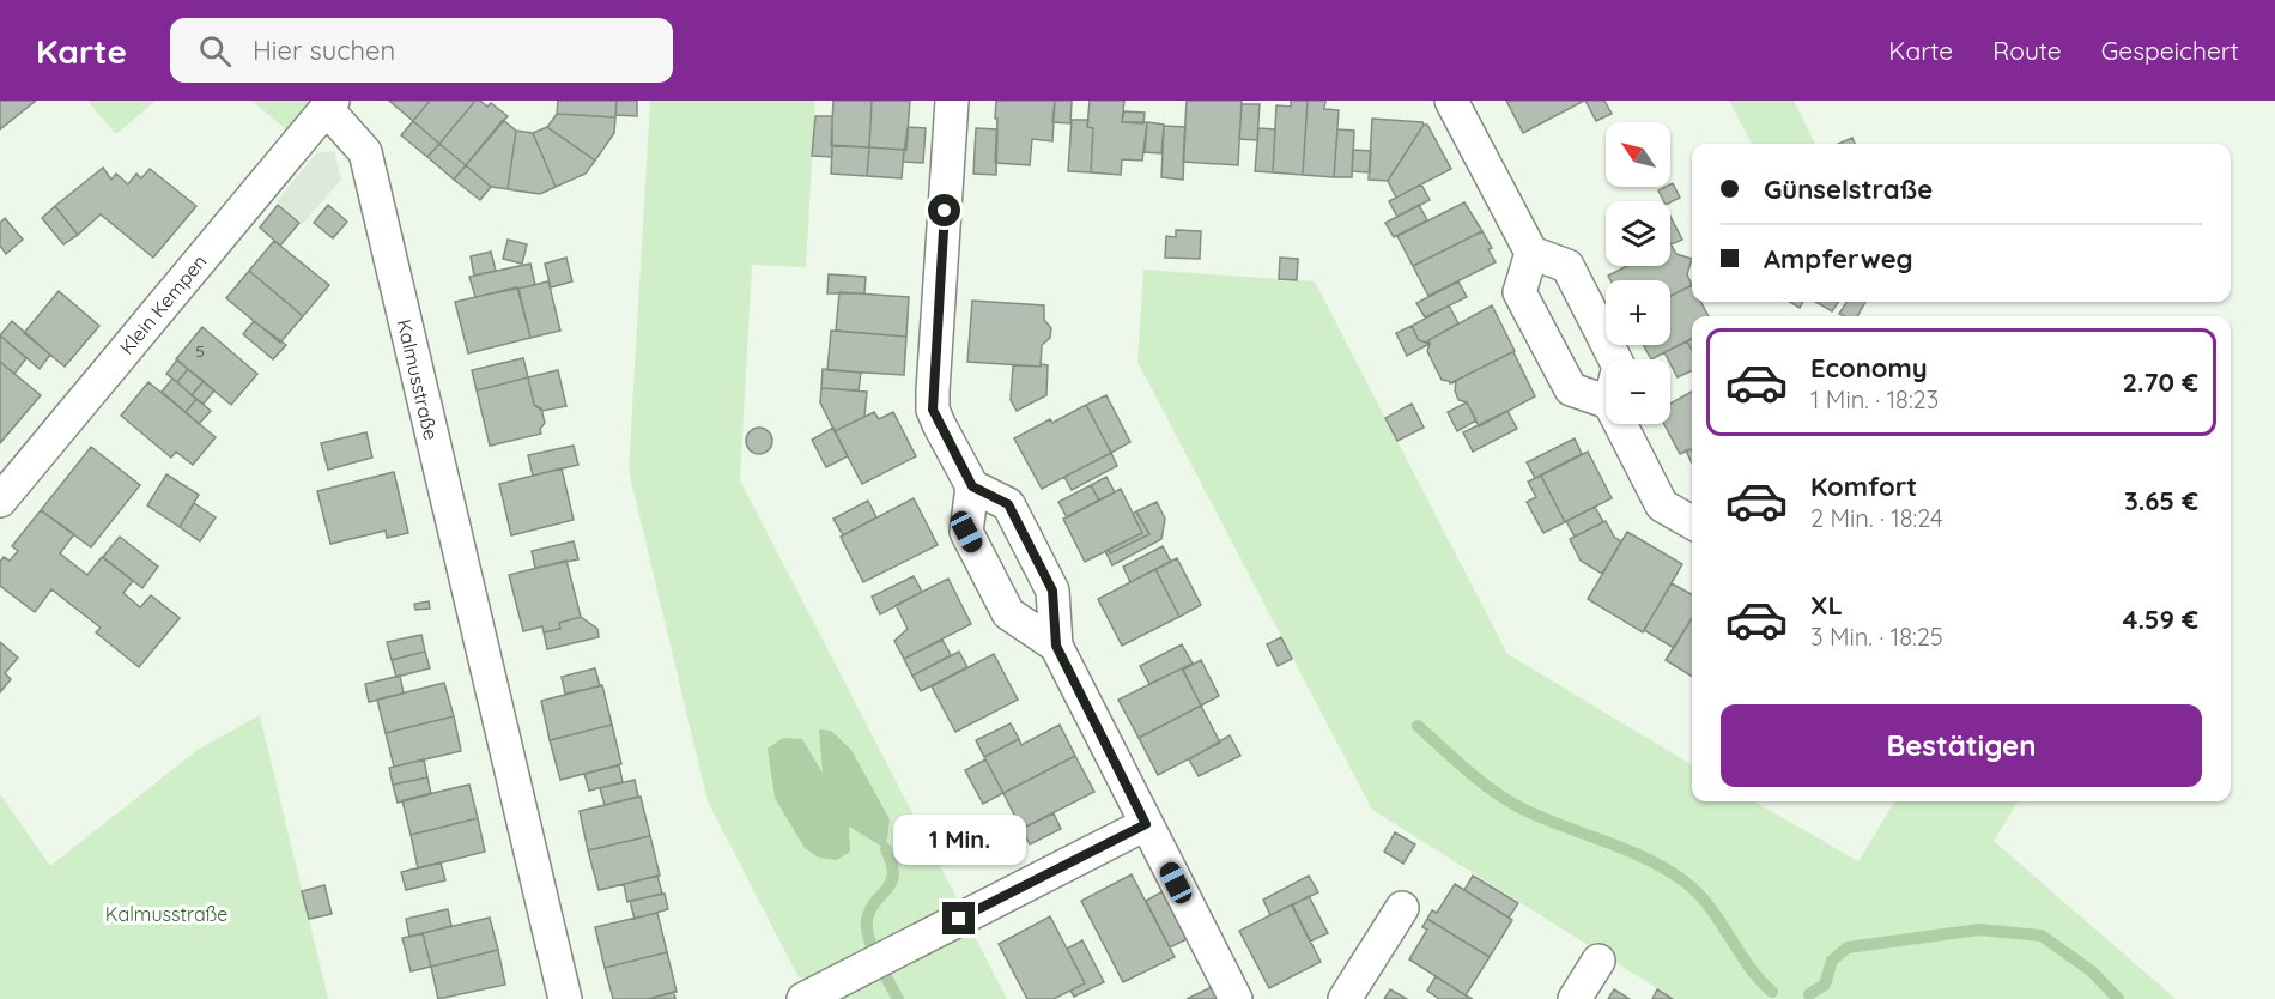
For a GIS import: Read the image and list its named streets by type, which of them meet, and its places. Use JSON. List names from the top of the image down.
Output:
{
  "streets": {
    "street": ["Klein Kempen", "Kalmusstraße"]
  },
  "crossings": [
    ["Klein Kempen", "Kalmusstraße"]
  ],
  "parks": ["Kalmusstraße"],
  "house_numbers": ["5"],
  "north": "top left",
  "page": {
    "header": "Karte",
    "search": "Hier suchen",
    "nav": ["Karte", "Route", "Gespeichert"],
    "map_buttons": ["+", "−"],
    "banner": ["Günselstraße", "Ampferweg"],
    "list": [
      {
        "name": "Economy",
        "note": "1 Min. · 18:23",
        "value": "2.70 €"
      },
      {
        "name": "Komfort",
        "note": "2 Min. · 18:24",
        "value": "3.65 €"
      },
      {
        "name": "XL",
        "note": "3 Min. · 18:25",
        "value": "4.59 €"
      }
    ],
    "buttons": "Bestätigen",
    "bubble": "1 Min."
  }
}
